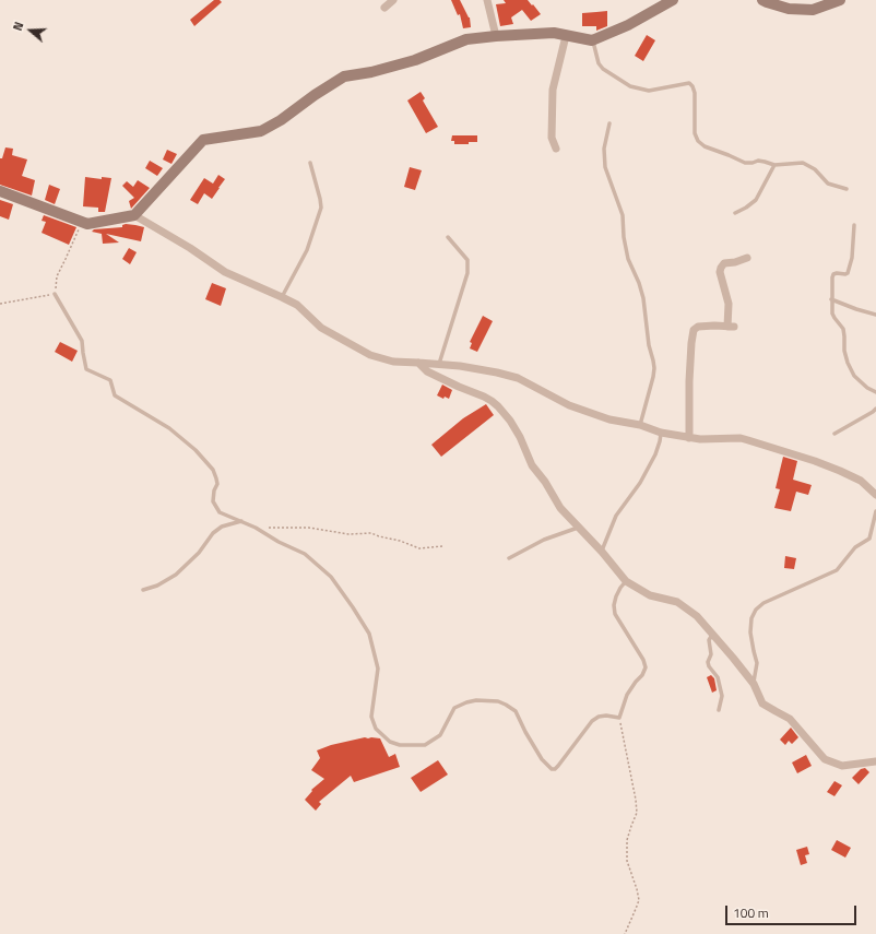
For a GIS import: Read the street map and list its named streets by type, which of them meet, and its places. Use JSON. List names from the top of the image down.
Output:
{
  "scale_bar": "100 m",
  "north": "left"
}
